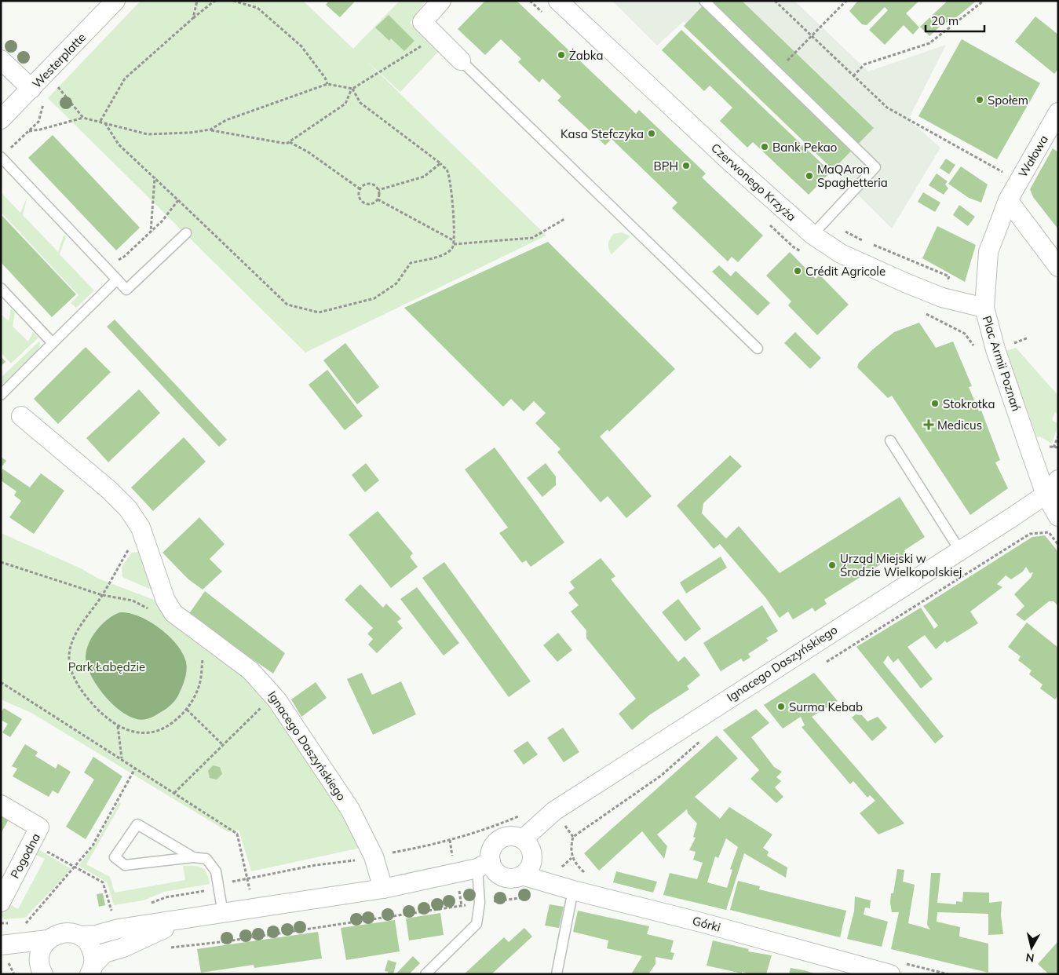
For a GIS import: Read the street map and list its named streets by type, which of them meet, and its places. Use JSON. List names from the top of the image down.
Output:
{
  "streets": {
    "street": [
      "Westerplatte",
      "Wałowa",
      "Czerwonego Krzyża",
      "Plac Armii Poznań",
      "Ignacego Daszyńskiego",
      "Pogodna",
      "Górki"
    ]
  },
  "crossings": [
    ["Wałowa", "Plac Armii Poznań"],
    ["Czerwonego Krzyża", "Plac Armii Poznań"],
    ["Plac Armii Poznań", "Ignacego Daszyńskiego"],
    ["Ignacego Daszyńskiego", "Górki"]
  ],
  "parks": ["Park Łabędzie"],
  "places": {
    "other": [
      "Żabka",
      "Społem",
      "Kasa Stefczyka",
      "Bank Pekao",
      "BPH",
      "MaQAron Spaghetteria",
      "Crédit Agricole",
      "Stokrotka",
      "Urząd Miejski w Środzie Wielkopolskiej",
      "Surma Kebab"
    ],
    "health": ["Medicus"]
  },
  "scale_bar": "20 m",
  "north": "bottom"
}
